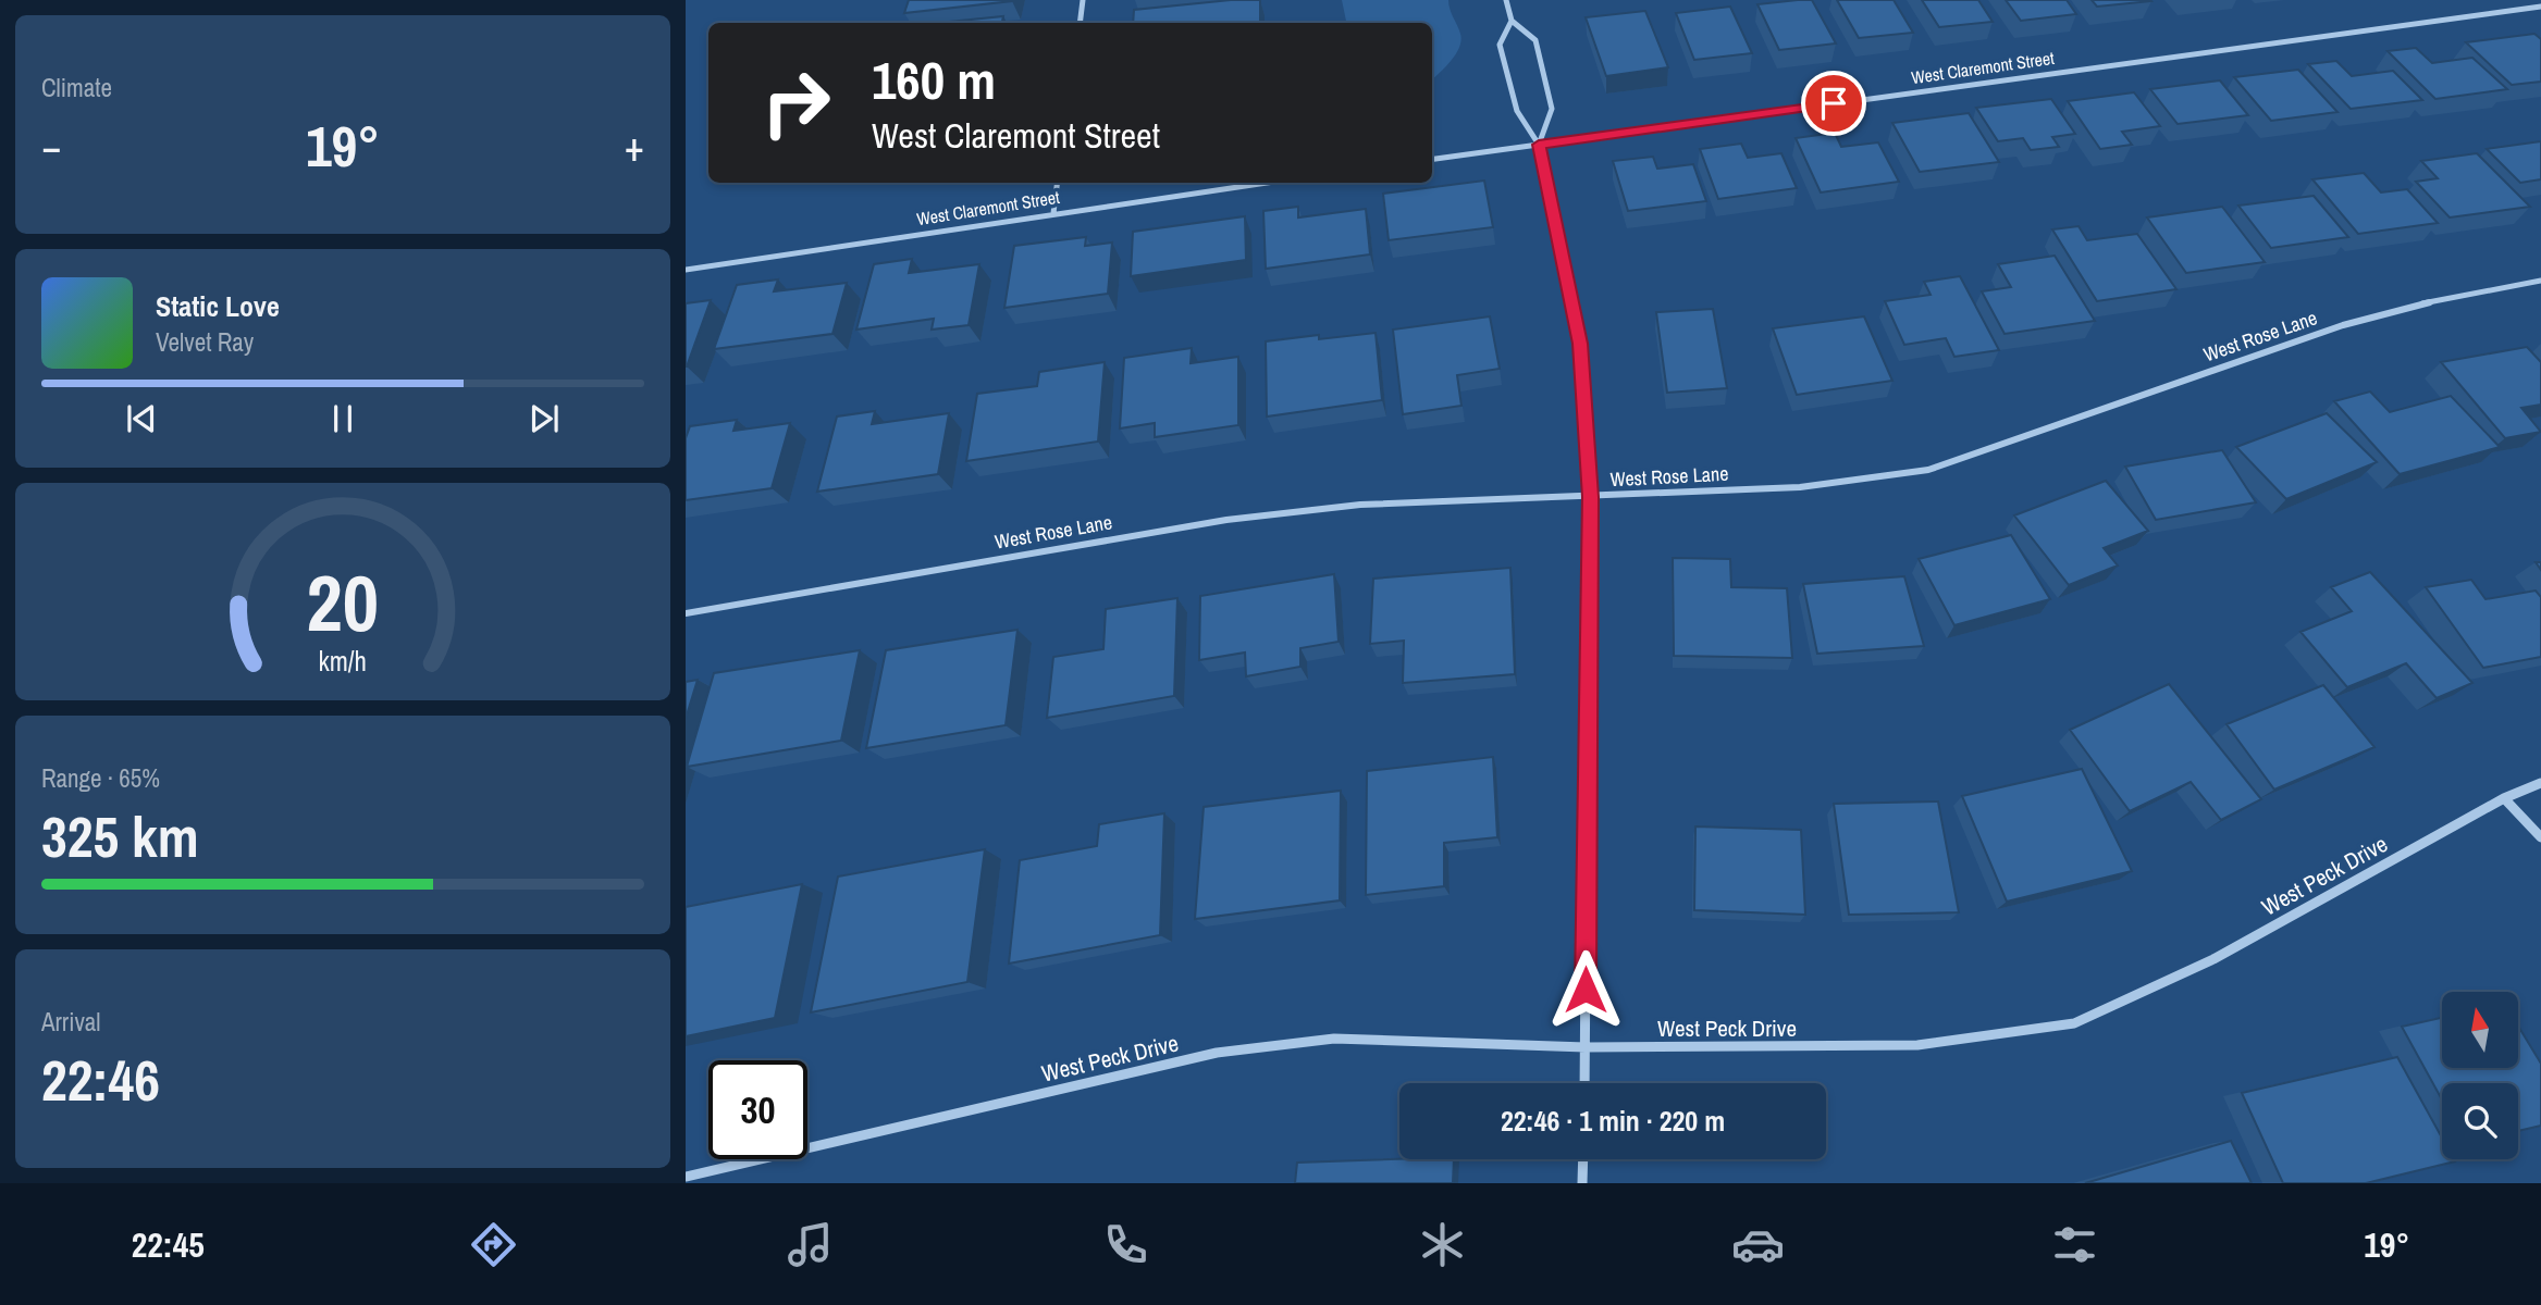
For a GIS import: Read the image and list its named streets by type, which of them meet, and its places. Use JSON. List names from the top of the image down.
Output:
{
  "streets": {
    "street": ["West Claremont Street", "West Rose Lane", "West Peck Drive"]
  },
  "north": "top",
  "page": {
    "tile": [
      "Climate",
      ["Range · 65%", "325 km"],
      ["Arrival", "22:46"]
    ],
    "turn": ["160 m", "West Claremont Street"],
    "heat": ["−", "19°", "+"],
    "song": ["Static Love", "Velvet Ray"],
    "limit": "30",
    "trip": "22:46 · 1 min · 220 m",
    "tabs": ["22:45", "19°"],
    "gauge": ["20", "km/h"]
  }
}
